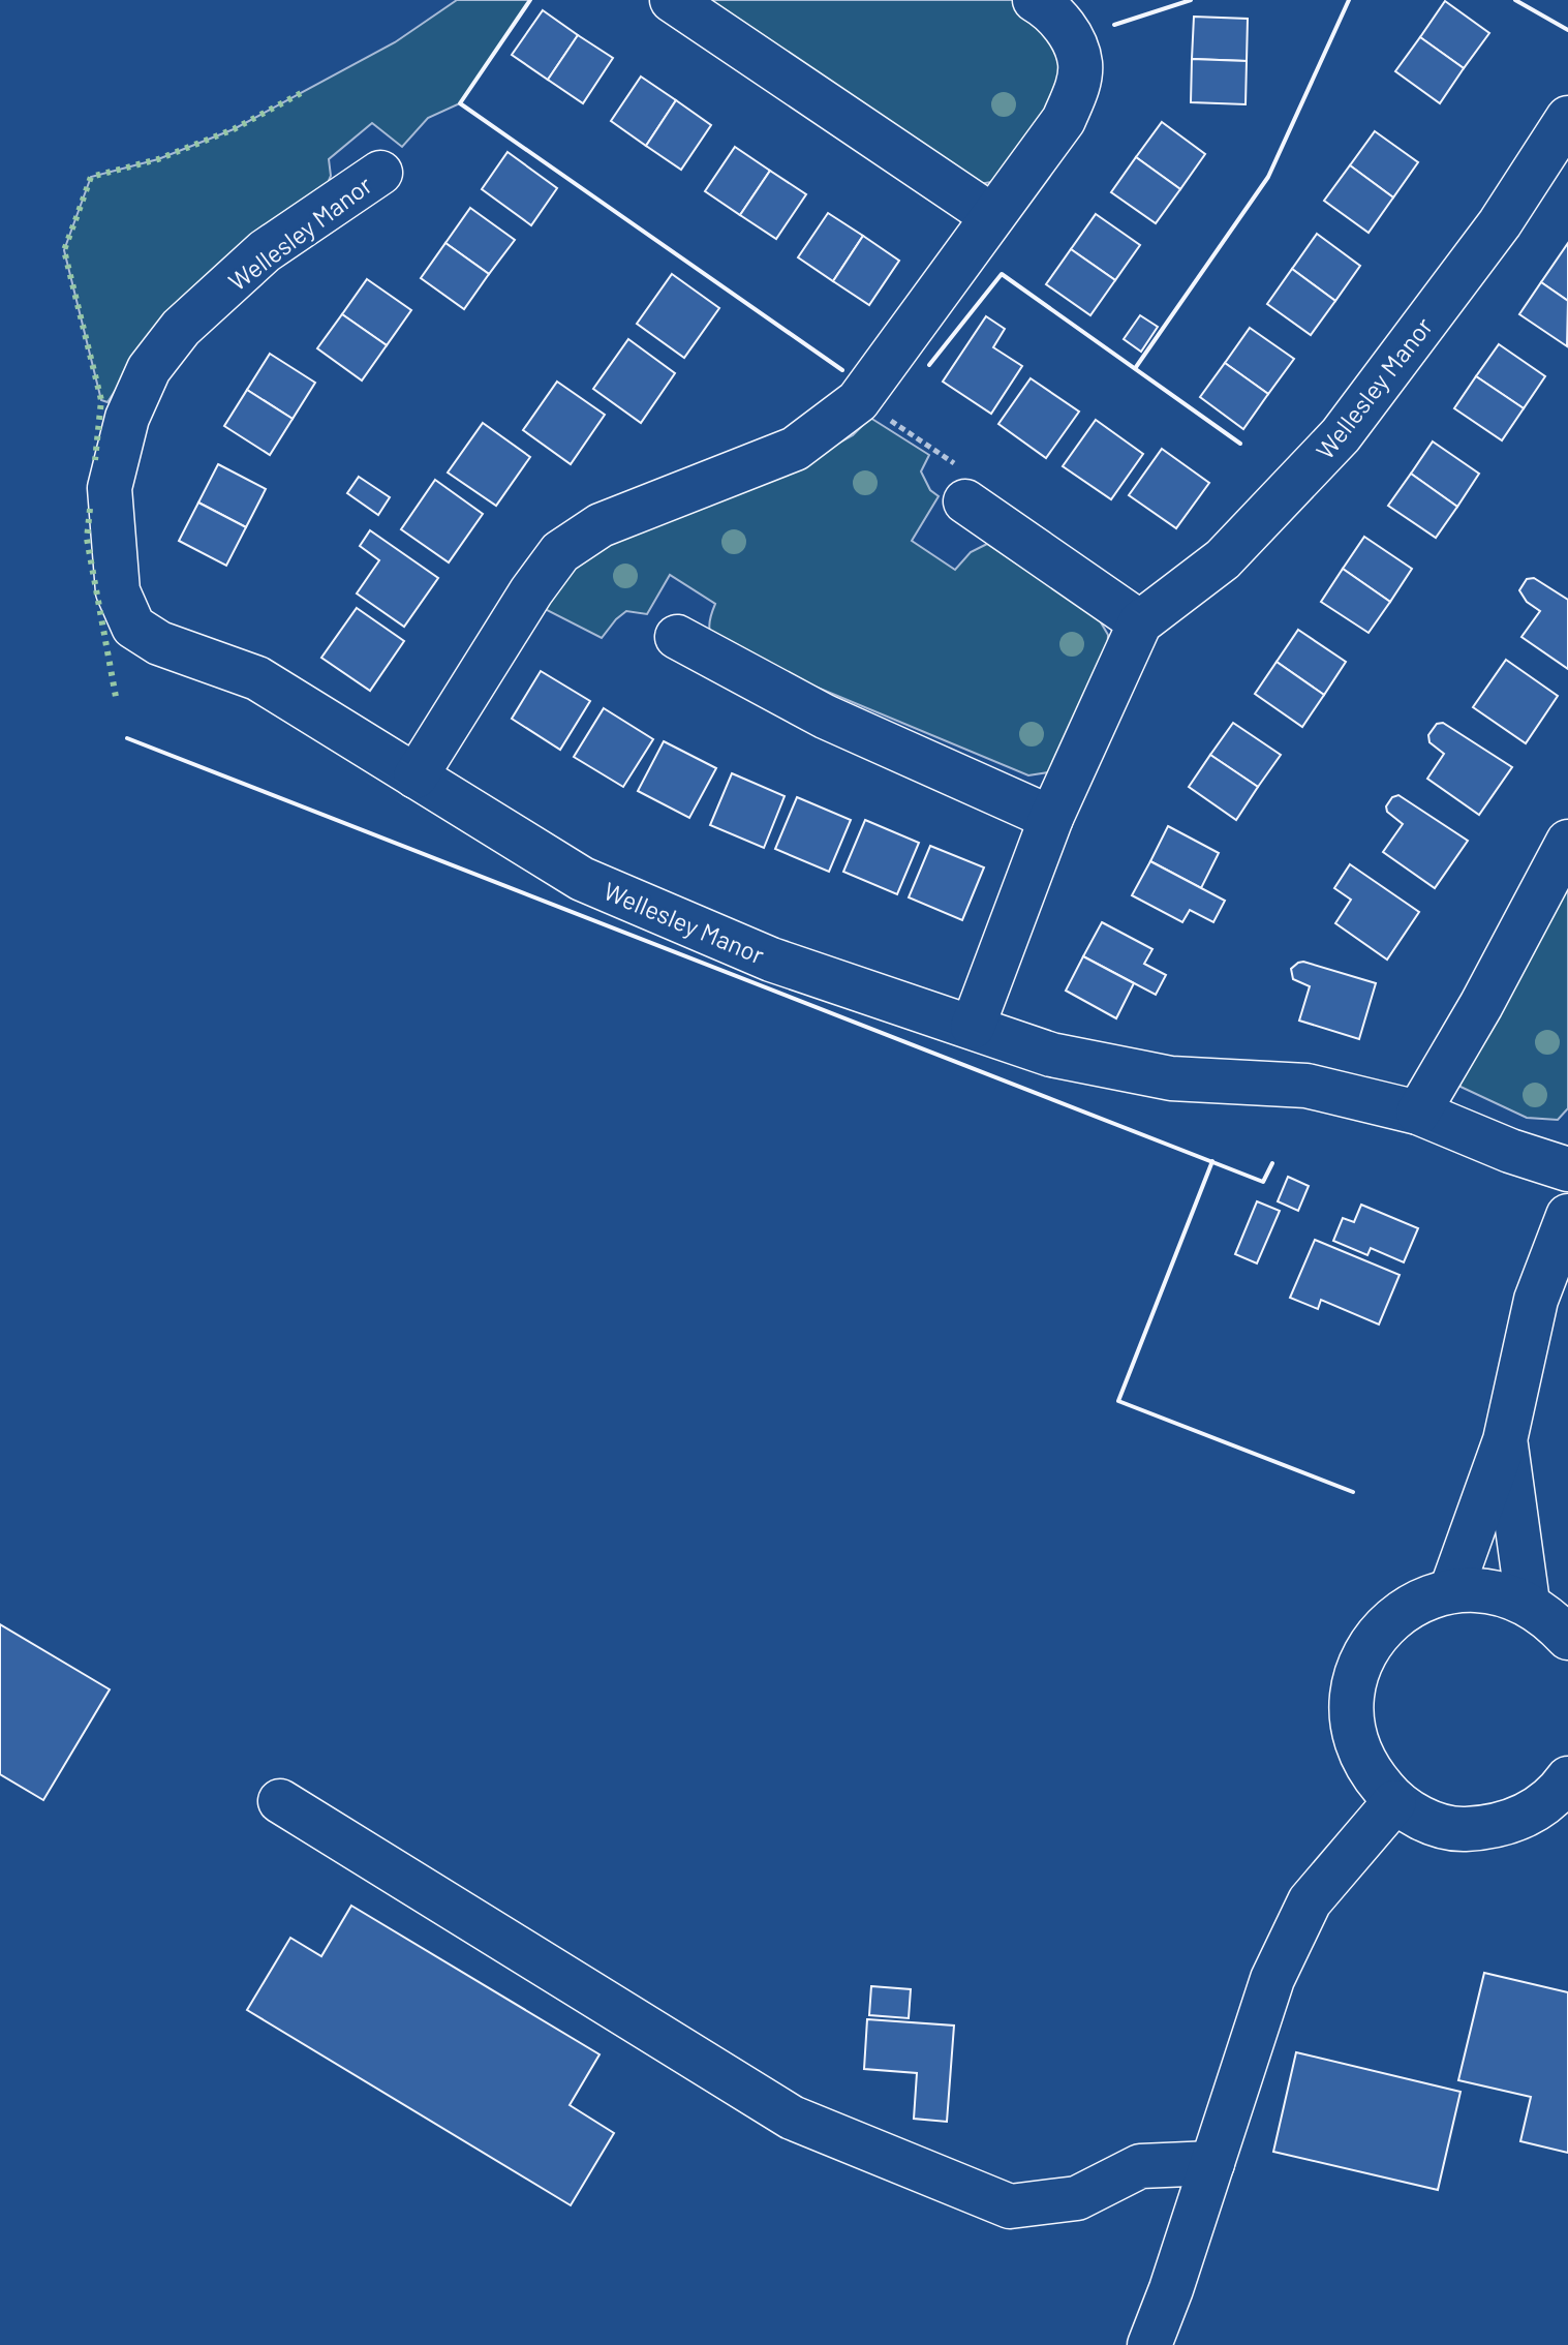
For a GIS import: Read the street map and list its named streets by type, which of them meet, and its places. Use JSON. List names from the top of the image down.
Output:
{
  "streets": {
    "street": ["Wellesley Manor"]
  }
}
